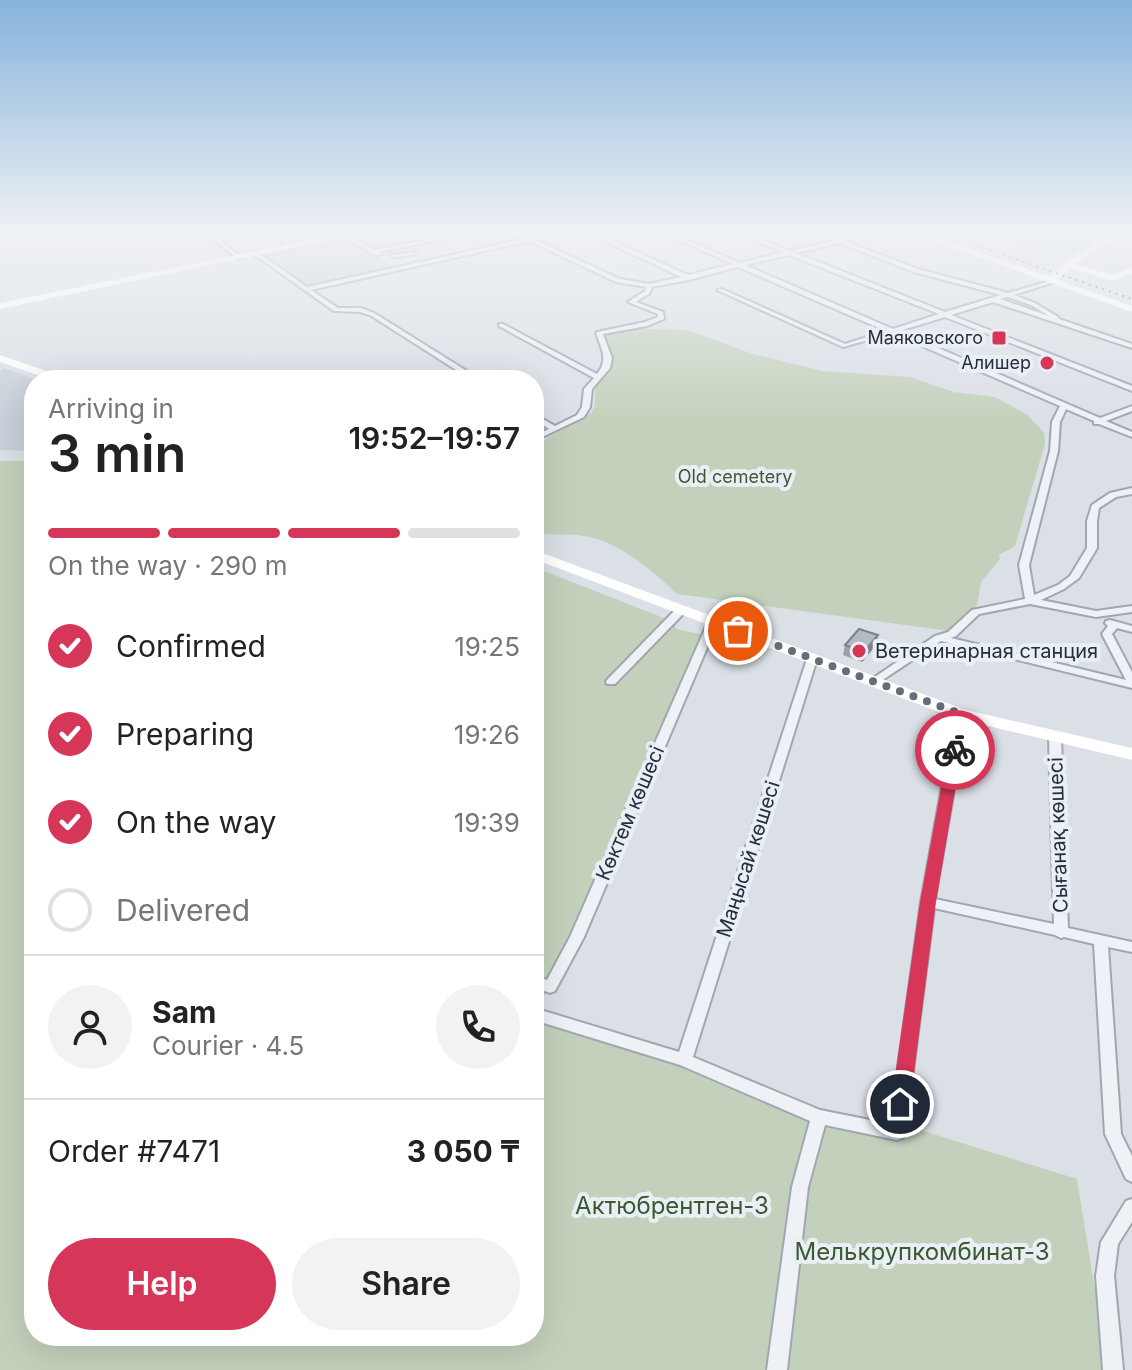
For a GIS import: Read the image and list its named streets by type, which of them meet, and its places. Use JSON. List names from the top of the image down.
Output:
{
  "streets": {
    "street": ["Көктем көшесі", "Сығанақ көшесі", "Маңысай көшесі"]
  },
  "parks": ["Old cemetery", "Актюбрентген-3", "Мелькрупкомбинат-3"],
  "places": {
    "transit": ["Маяковского"],
    "other": ["Алишер", "Ветеринарная станция"]
  },
  "page": {
    "heading": ["3 min", "Arriving in", "19:52–19:57"],
    "panel": [
      "Sam",
      "Courier · 4.5",
      "Order #7471",
      "3 050 ₸"
    ],
    "bar": "On the way · 290 m",
    "list": [
      ["Confirmed", "19:25"],
      ["Preparing", "19:26"],
      ["On the way", "19:39"],
      "Delivered"
    ],
    "buttons": ["Help", "Share"]
  }
}
